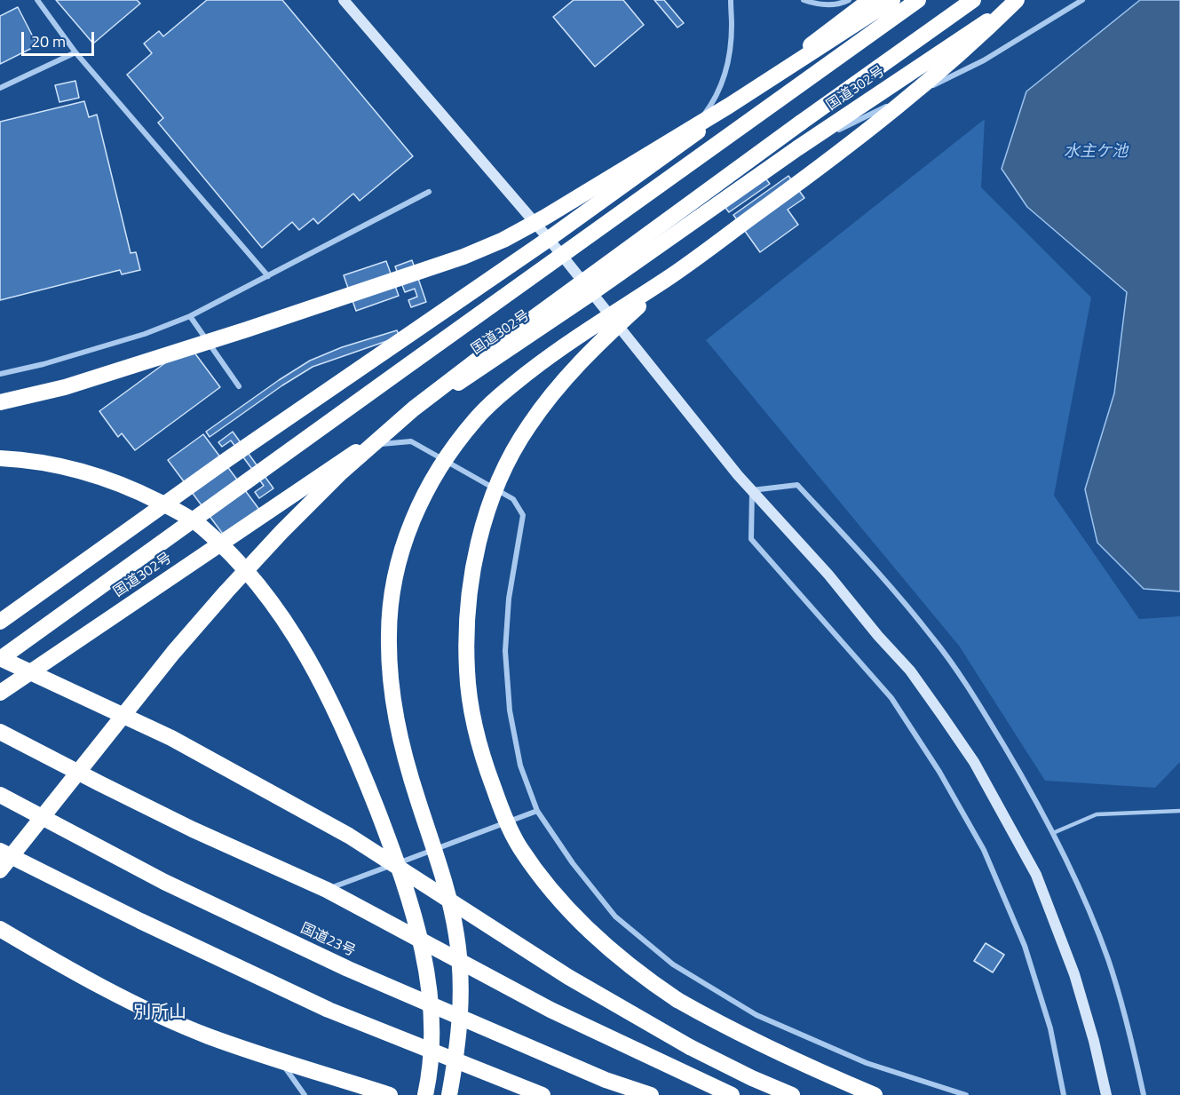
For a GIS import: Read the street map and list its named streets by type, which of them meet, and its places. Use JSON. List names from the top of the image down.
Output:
{
  "streets": {
    "highway": ["国道302号", "国道23号"]
  },
  "districts": ["別所山"],
  "water": ["水主ケ池"],
  "scale_bar": "20 m"
}
